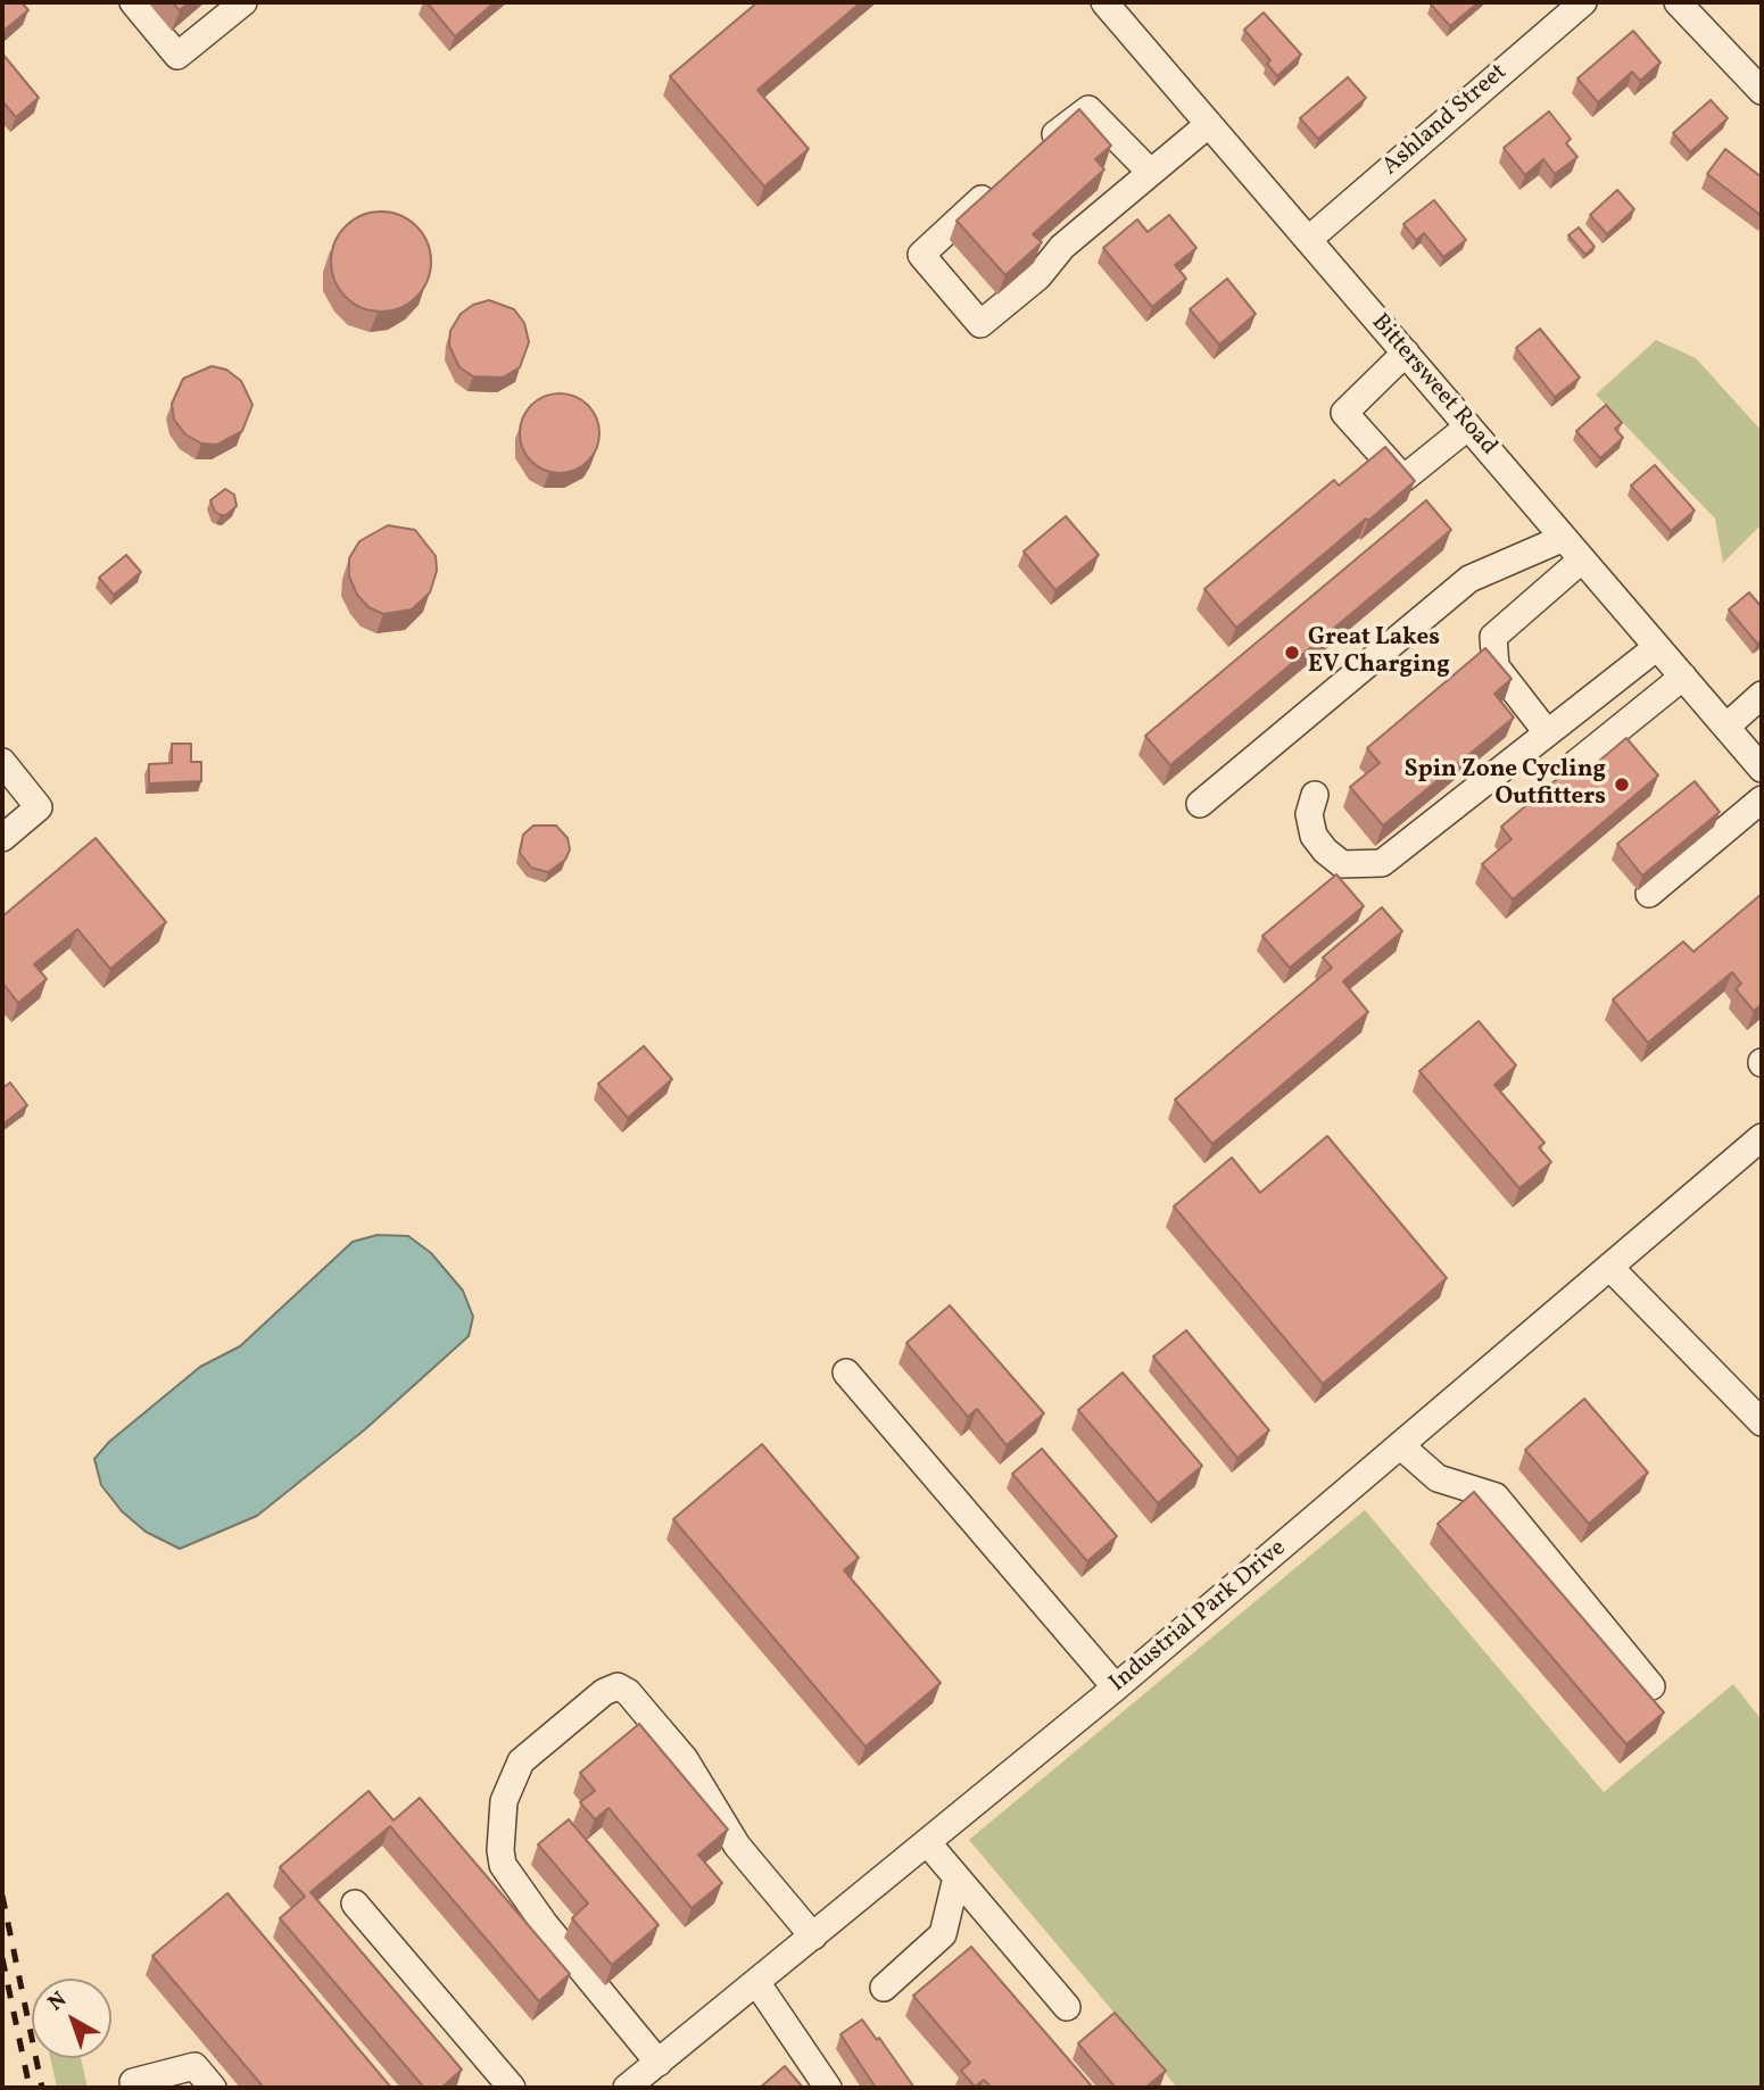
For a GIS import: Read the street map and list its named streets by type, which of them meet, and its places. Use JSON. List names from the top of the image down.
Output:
{
  "streets": {
    "street": ["Ashland Street", "Bittersweet Road", "Industrial Park Drive"]
  },
  "crossings": [
    ["Ashland Street", "Bittersweet Road"]
  ],
  "places": ["Great Lakes EV Charging", "Spin Zone Cycling Outfitters"],
  "north": "top left"
}
